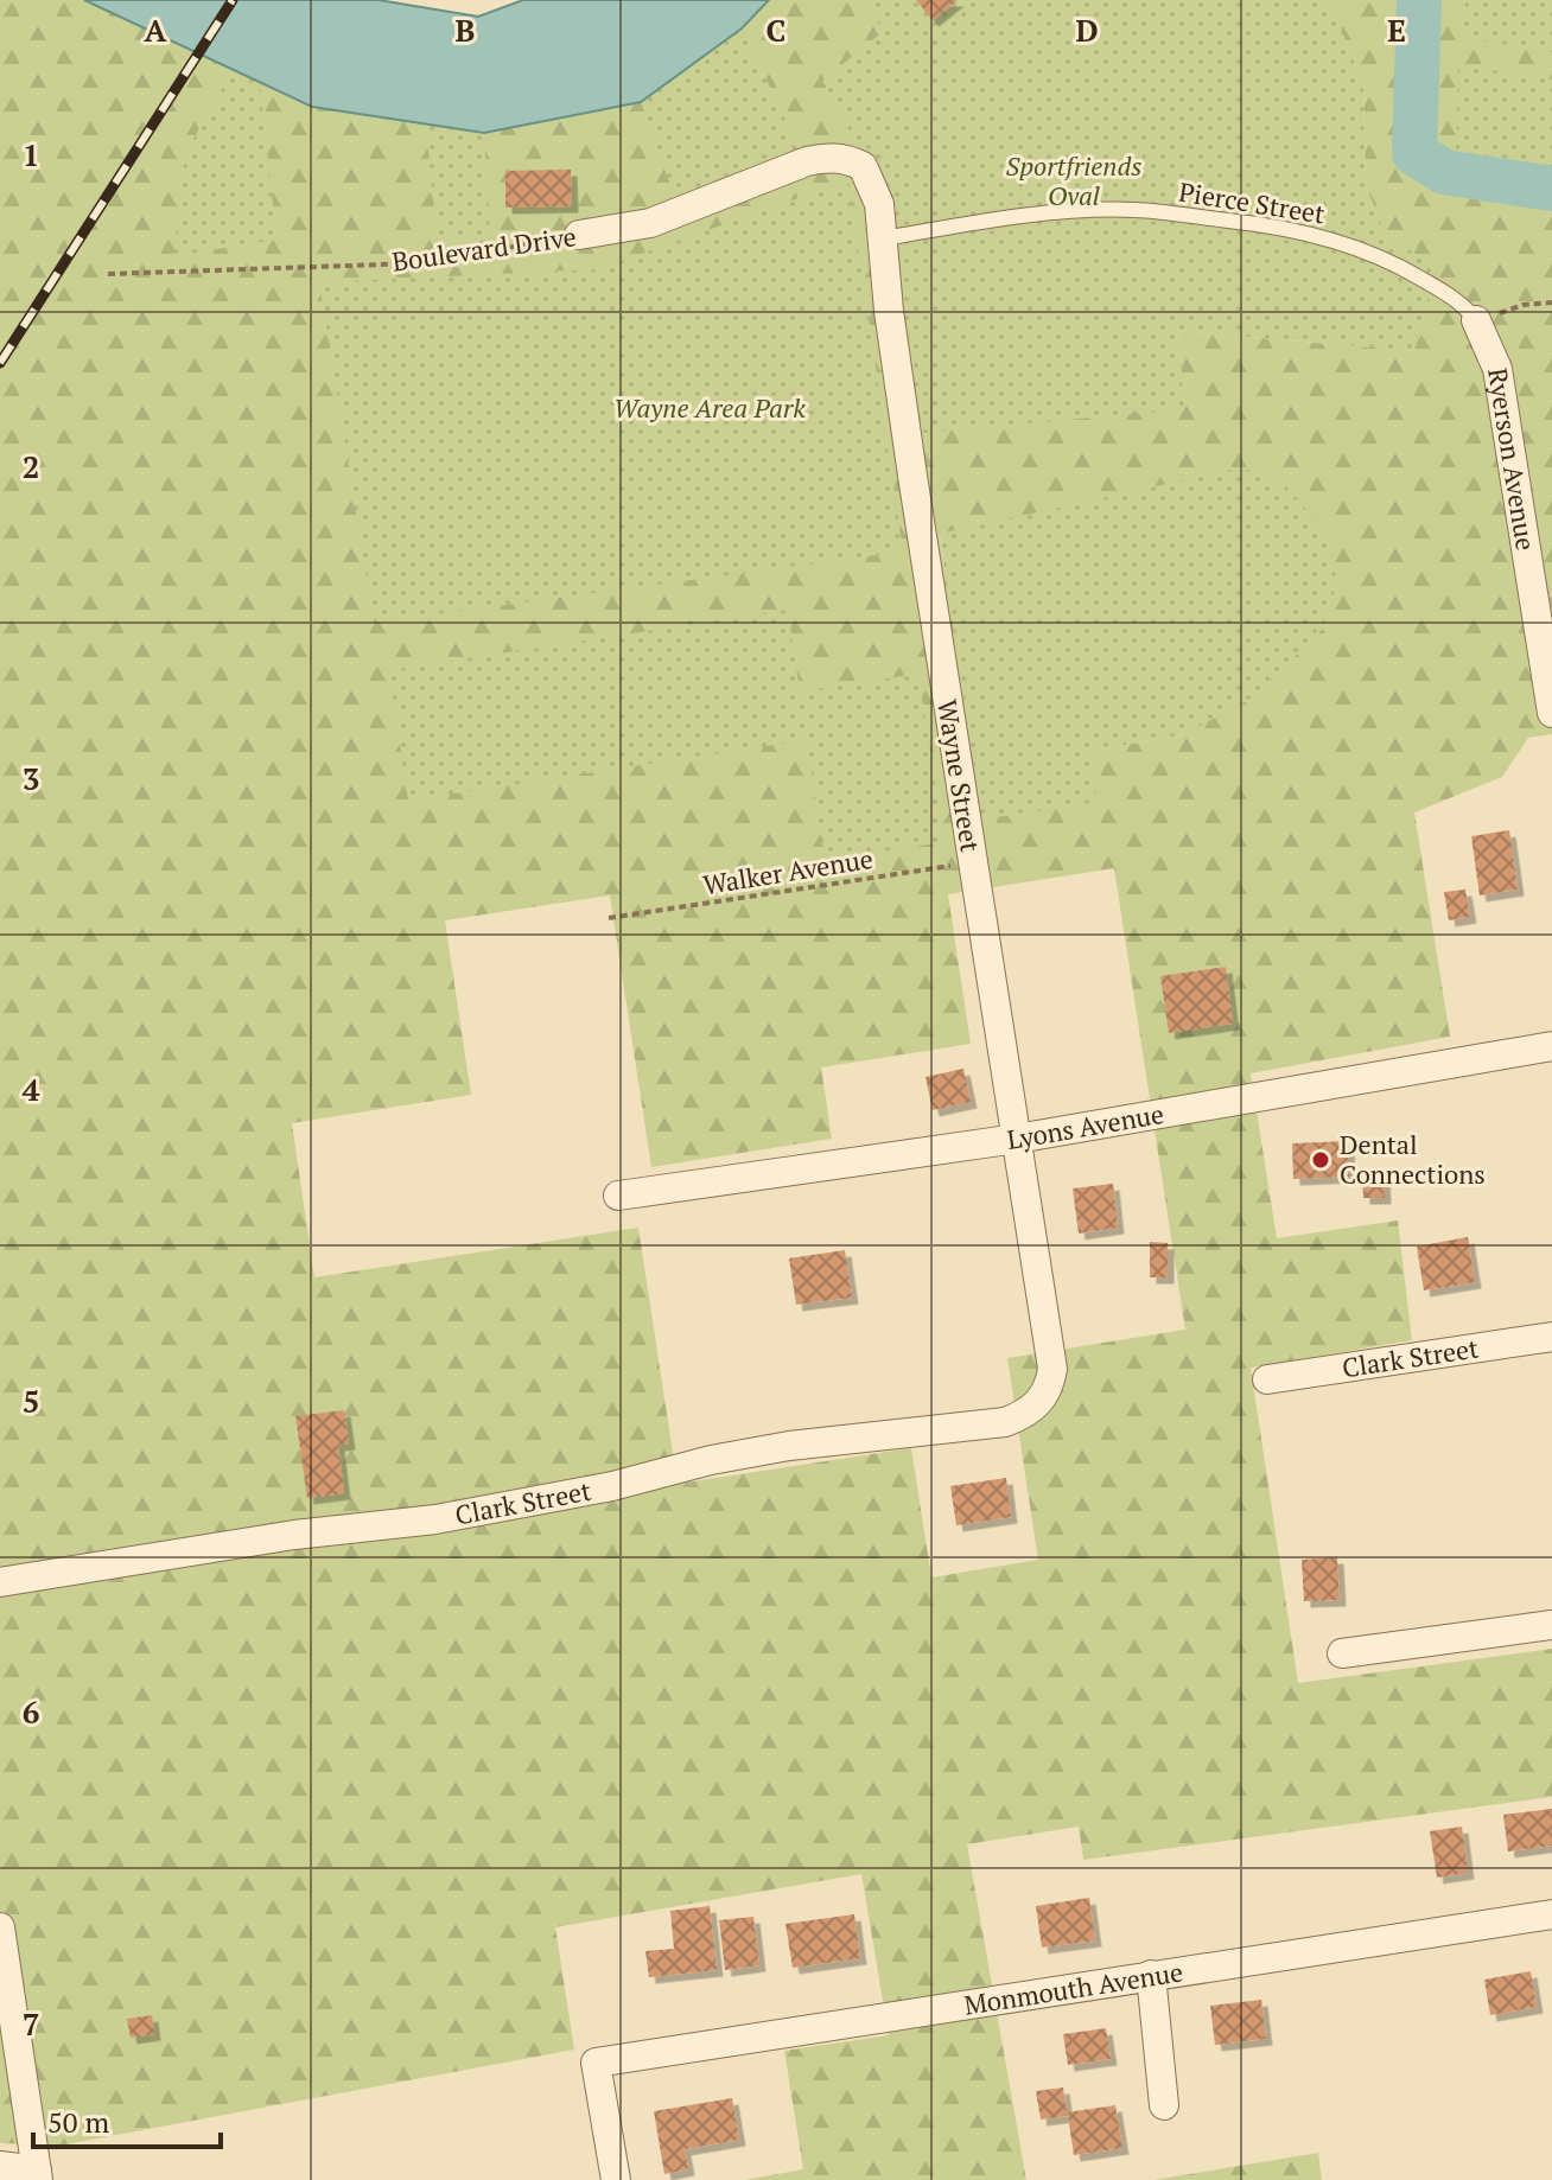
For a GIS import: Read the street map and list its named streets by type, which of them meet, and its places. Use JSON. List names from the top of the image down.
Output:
{
  "streets": {
    "street": [
      "Boulevard Drive",
      "Ryerson Avenue",
      "Wayne Street",
      "Lyons Avenue",
      "Clark Street",
      "Monmouth Avenue"
    ],
    "lane": ["Pierce Street"],
    "path": ["Walker Avenue"]
  },
  "crossings": [
    ["Pierce Street", "Ryerson Avenue"],
    ["Pierce Street", "Wayne Street"],
    ["Boulevard Drive", "Wayne Street"],
    ["Wayne Street", "Walker Avenue"],
    ["Wayne Street", "Lyons Avenue"],
    ["Wayne Street", "Clark Street"]
  ],
  "parks": ["Sportfriends Oval", "Wayne Area Park"],
  "places": ["Dental Connections"],
  "scale_bar": "50 m",
  "grid": {
    "columns": [
      "A",
      "B",
      "C",
      "D",
      "E"
    ],
    "rows": [
      "1",
      "2",
      "3",
      "4",
      "5",
      "6",
      "7"
    ]
  }
}
